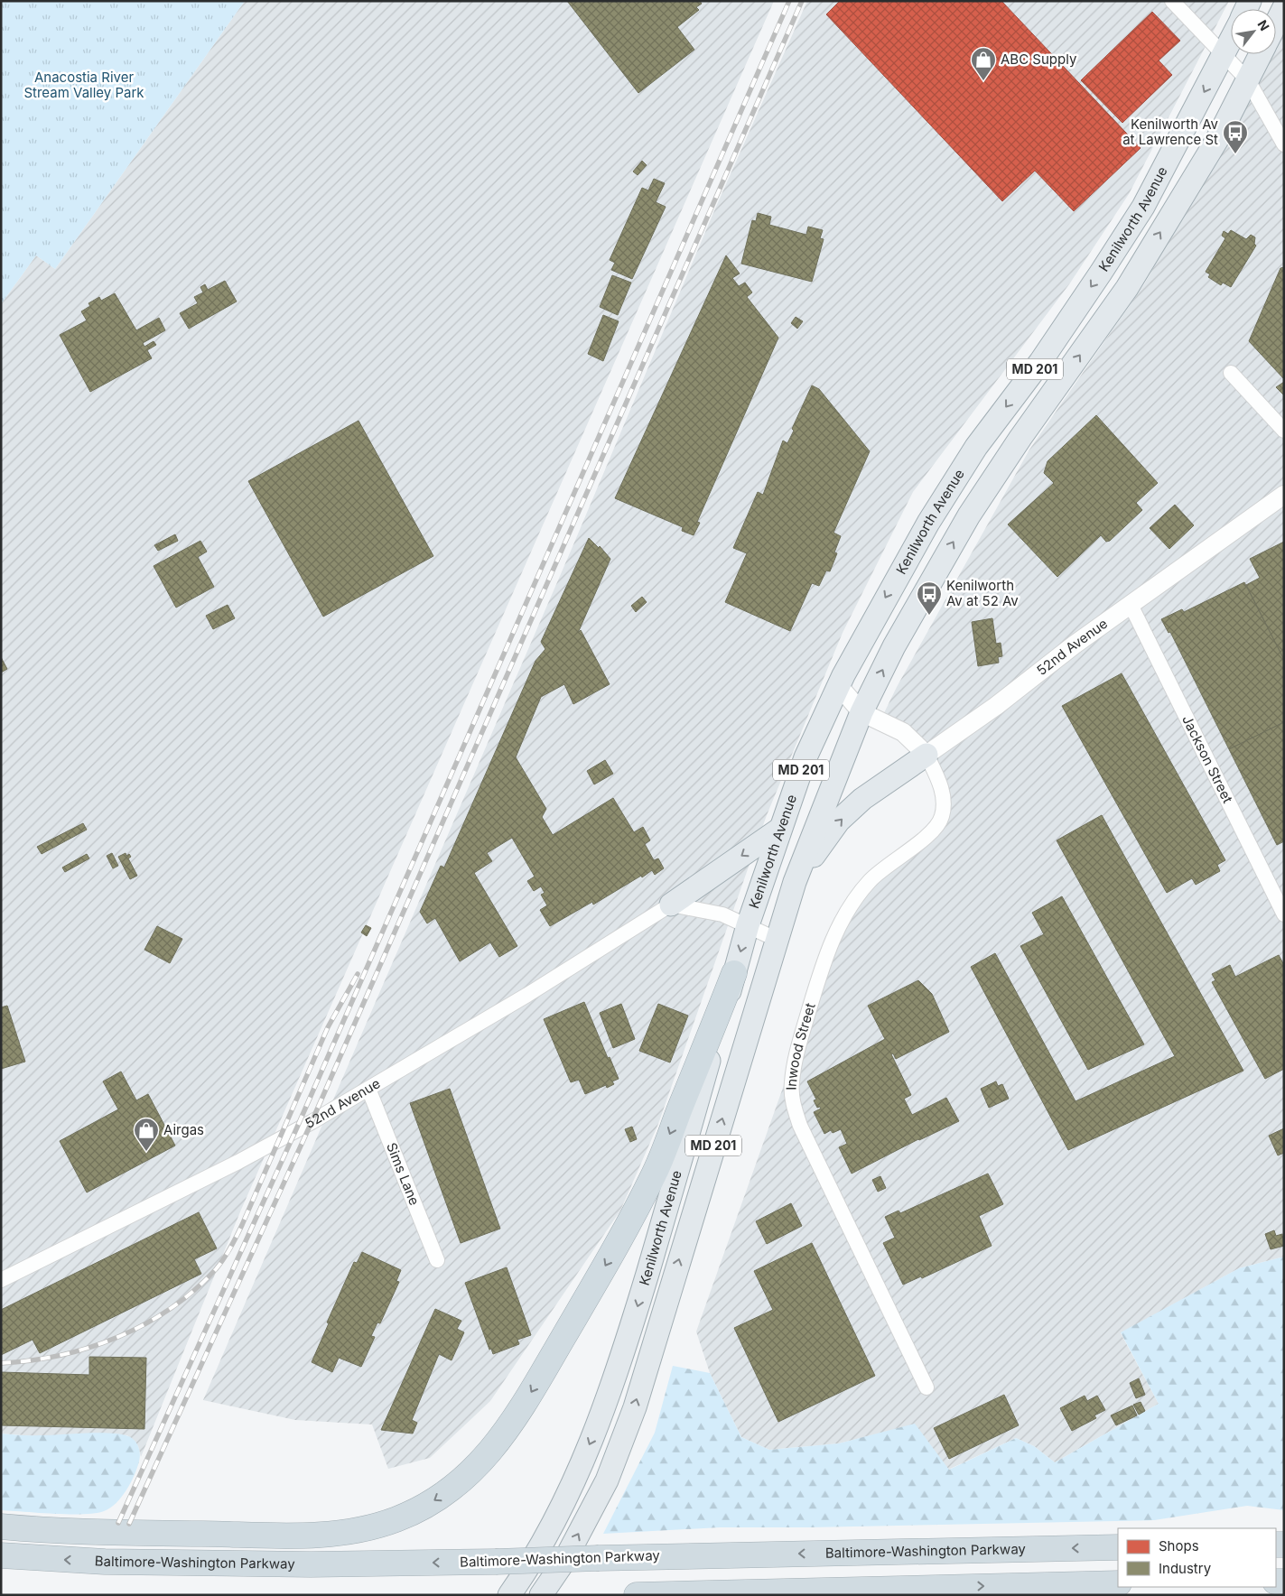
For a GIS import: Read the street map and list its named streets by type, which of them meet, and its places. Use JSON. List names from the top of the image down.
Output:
{
  "streets": {
    "highway": ["Baltimore-Washington Parkway"],
    "main road": ["Kenilworth Avenue", "MD 201"],
    "street": [
      "52nd Avenue",
      "Jackson Street",
      "Inwood Street",
      "Sims Lane"
    ]
  },
  "crossings": [
    ["52nd Avenue", "Jackson Street"],
    ["52nd Avenue", "Inwood Street"],
    ["52nd Avenue", "Sims Lane"]
  ],
  "parks": ["Anacostia River Stream Valley Park"],
  "places": {
    "shop": ["ABC Supply", "Airgas"],
    "bus stop": ["Kenilworth Av at Lawrence St", "Kenilworth Av at 52 Av"]
  },
  "legend": ["Shops", "Industry"],
  "north": "top right"
}
